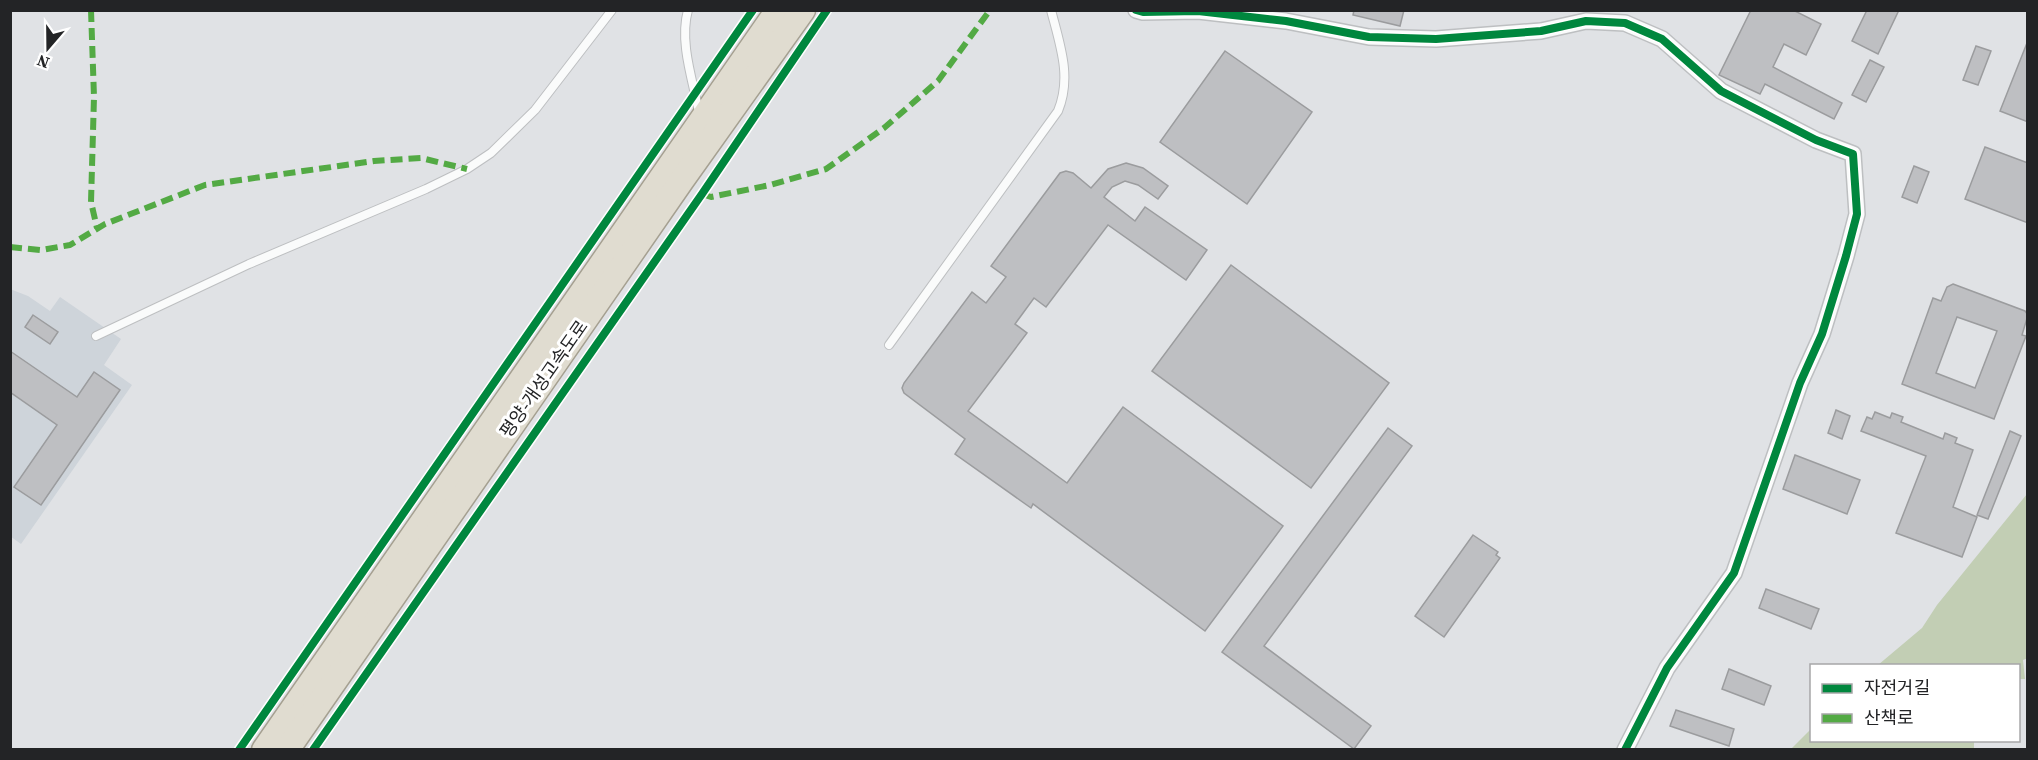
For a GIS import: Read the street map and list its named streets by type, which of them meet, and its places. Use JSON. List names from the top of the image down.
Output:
{
  "streets": {
    "highway": ["평양-개성고속도로"]
  },
  "legend": ["자전거길", "산책로"],
  "north": "bottom"
}
